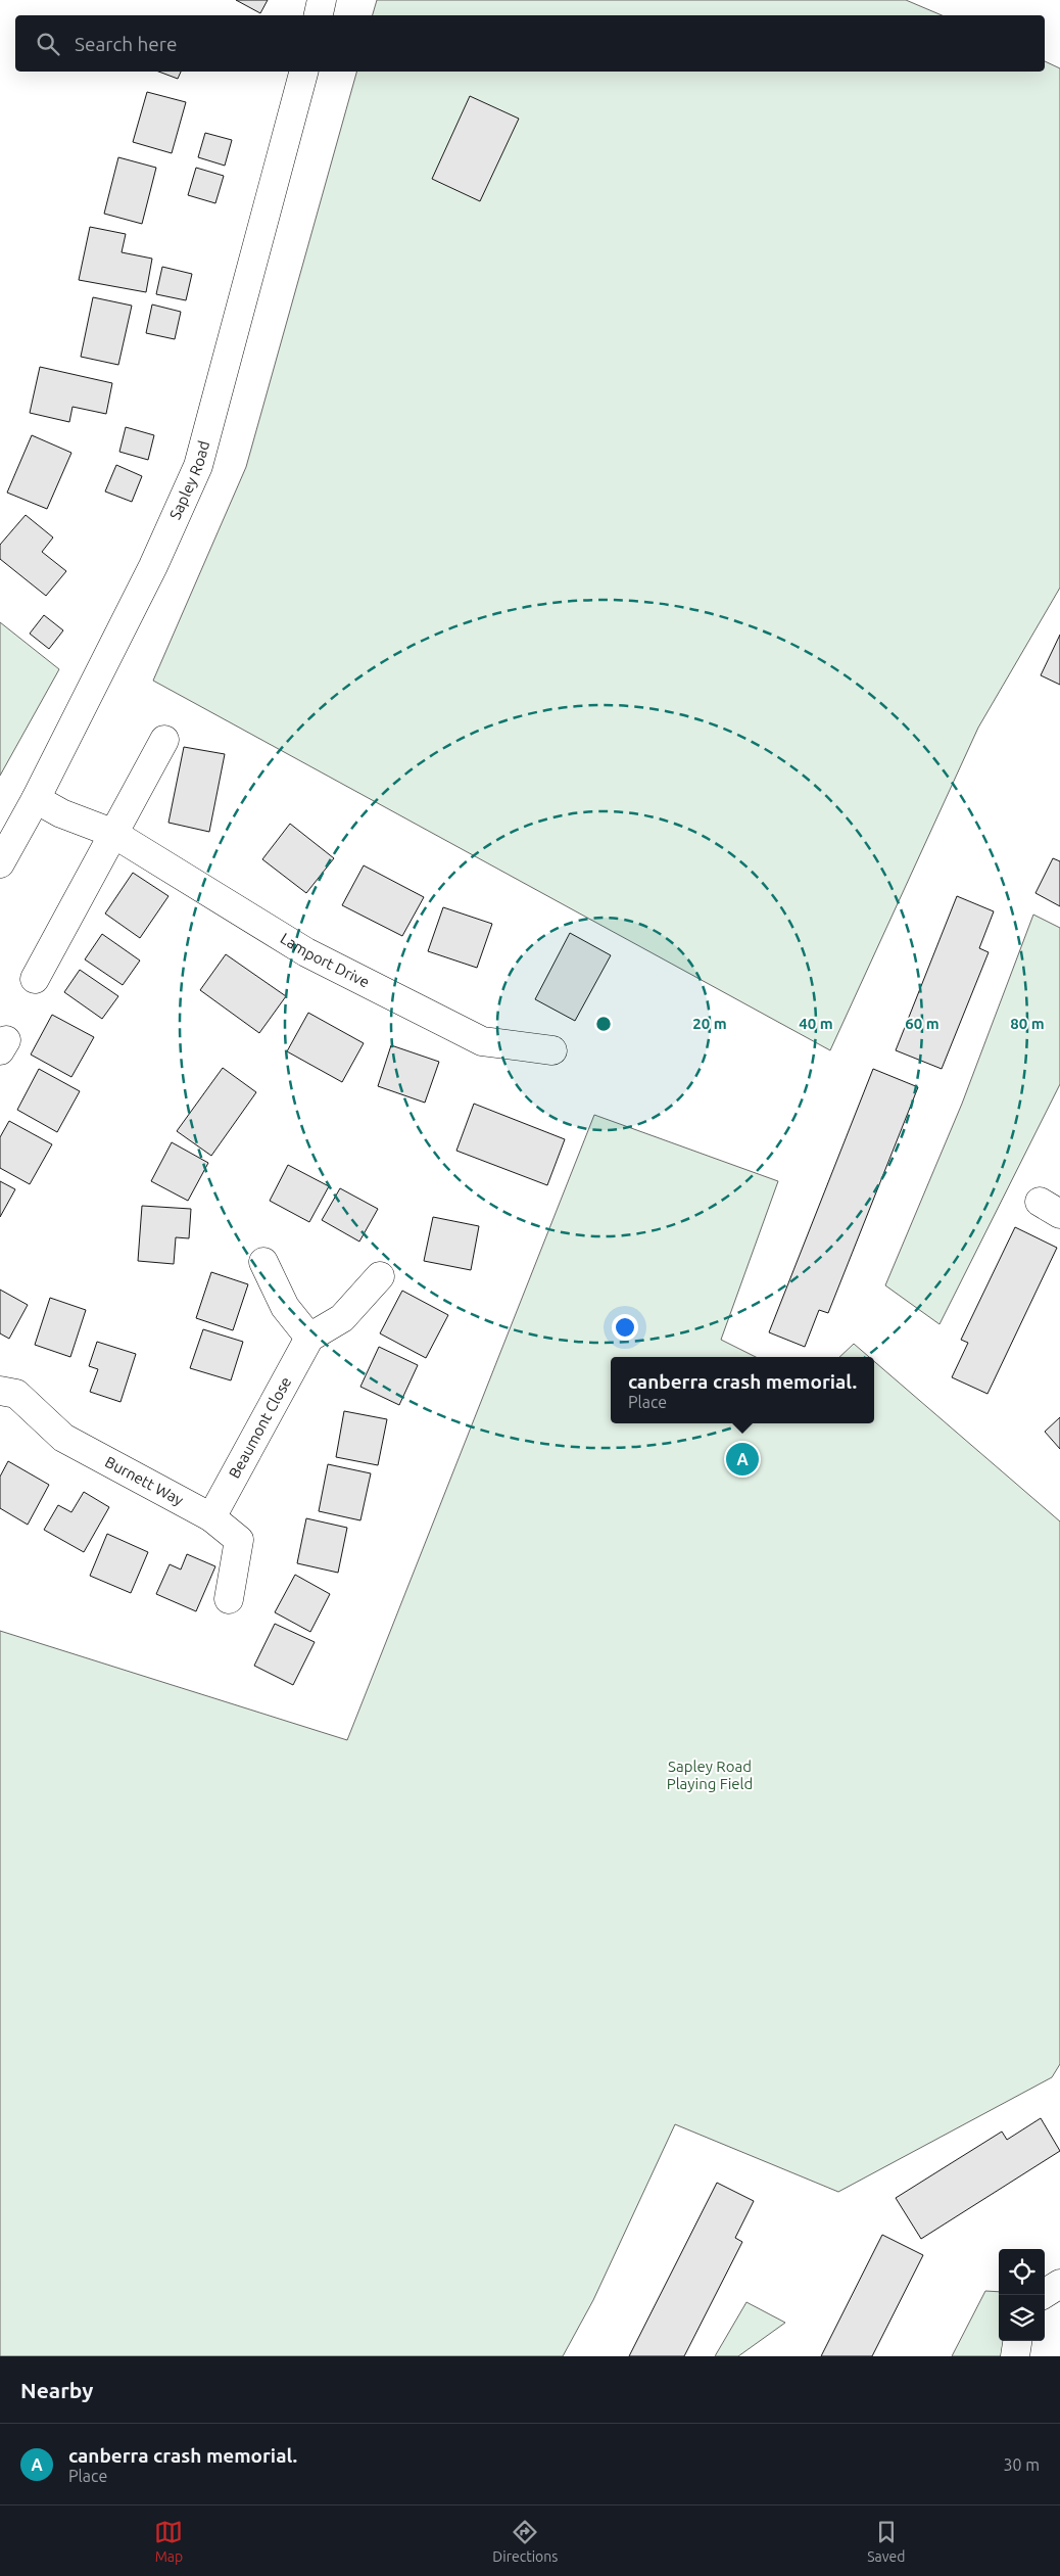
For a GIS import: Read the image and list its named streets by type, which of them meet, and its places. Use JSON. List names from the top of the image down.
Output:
{
  "streets": {
    "street": [
      "Sapley Road",
      "Lamport Drive",
      "Beaumont Close",
      "Burnett Way"
    ]
  },
  "crossings": [
    ["Sapley Road", "Lamport Drive"],
    ["Beaumont Close", "Burnett Way"]
  ],
  "parks": ["Sapley Road Playing Field"],
  "page": {
    "search": "Search here",
    "popup": ["canberra crash memorial.", "Place"],
    "pins": "A",
    "heading": "Nearby",
    "list": [
      {
        "mark": "A",
        "name": "canberra crash memorial.",
        "note": "Place",
        "value": "30 m"
      }
    ],
    "nav": ["Map", "Directions", "Saved"]
  },
  "rings": [
    "20 m",
    "40 m",
    "60 m",
    "80 m"
  ]
}
